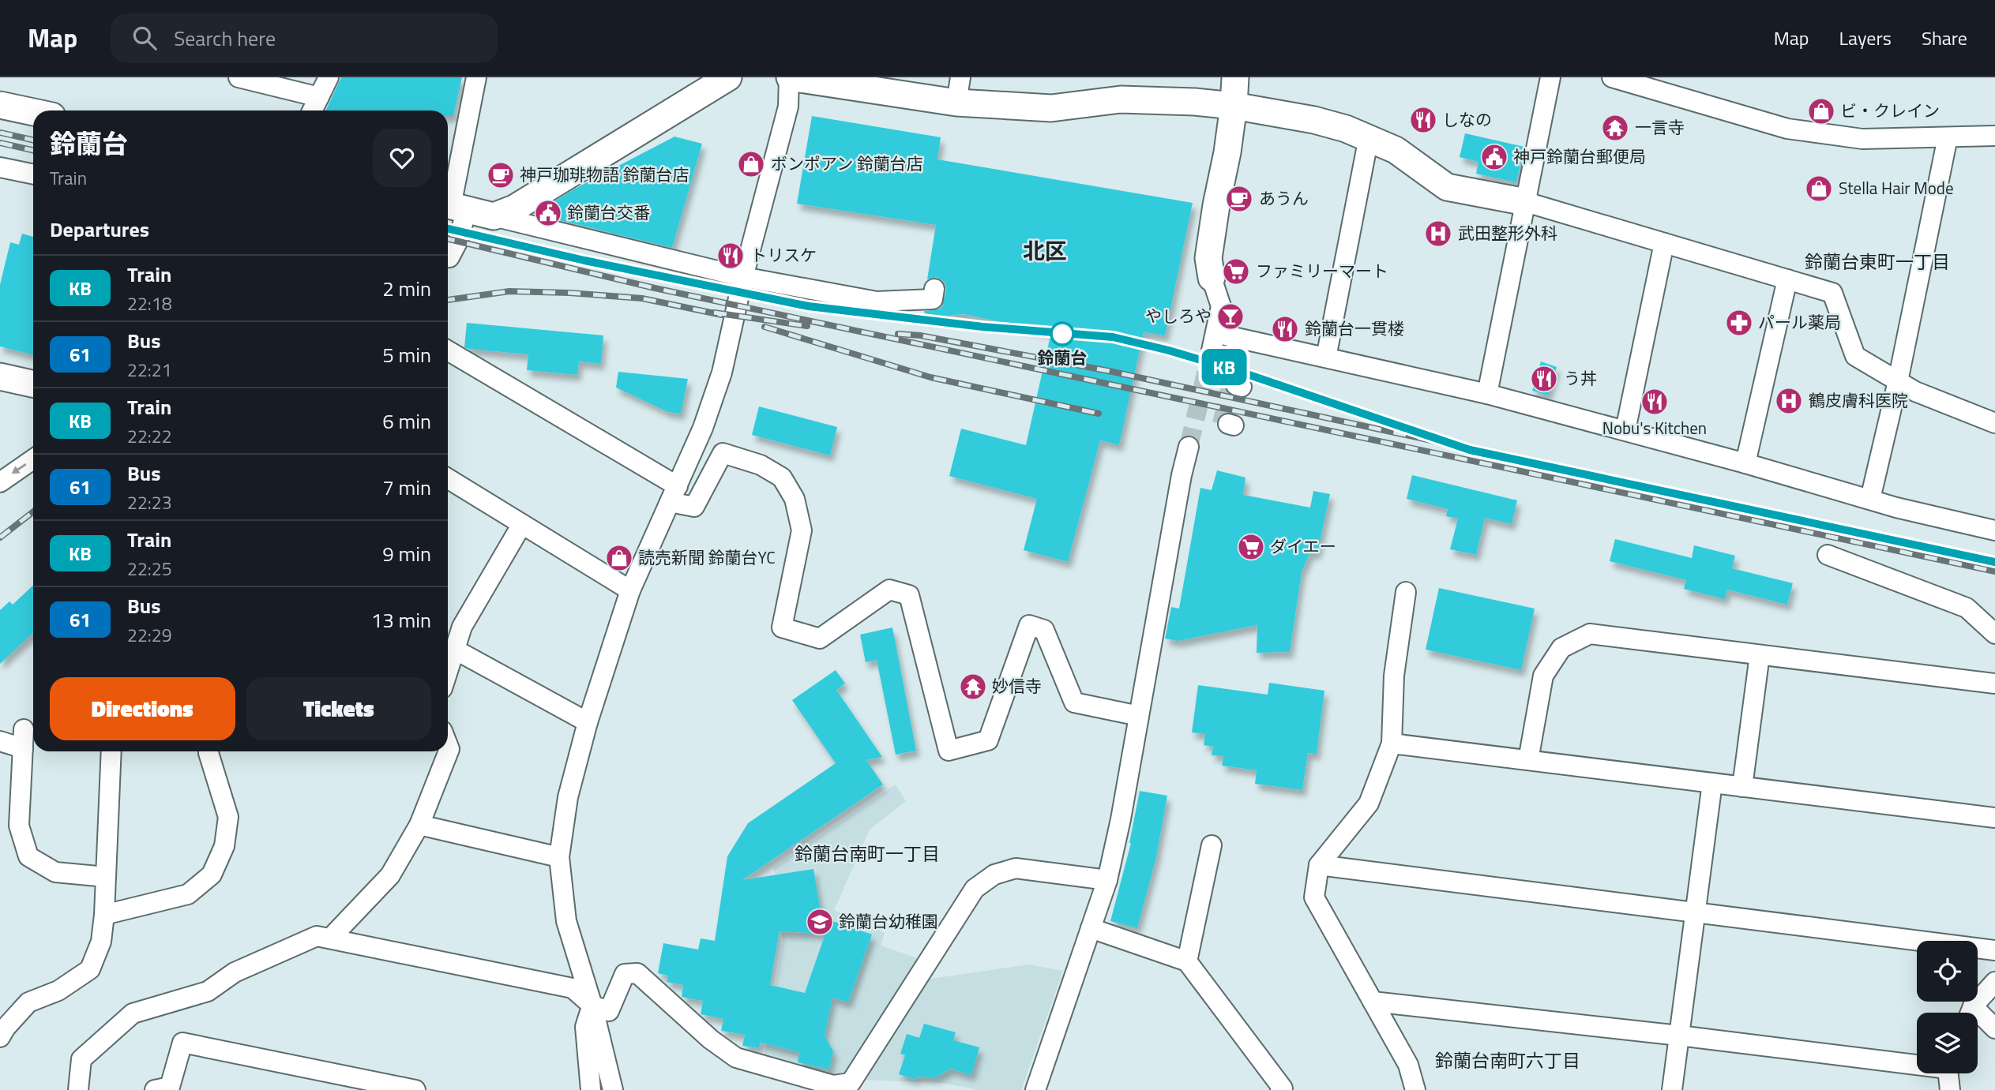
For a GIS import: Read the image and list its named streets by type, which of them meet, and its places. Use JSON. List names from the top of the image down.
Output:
{
  "districts": [
    "北区",
    "鈴蘭台東町一丁目",
    "鈴蘭台南町一丁目",
    "鈴蘭台南町六丁目"
  ],
  "places": {
    "shop": [
      "ビ・クレイン",
      "ボンポアン 鈴蘭台店",
      "Stella Hair Mode",
      "読売新聞 鈴蘭台YC"
    ],
    "restaurant": [
      "しなの",
      "トリスケ",
      "鈴蘭台一貫楼",
      "う丼",
      "Nobu's Kitchen"
    ],
    "temple": ["一言寺", "妙信寺"],
    "public building": ["神戸鈴蘭台郵便局", "鈴蘭台交番"],
    "cafe": ["神戸珈琲物語 鈴蘭台店", "あうん"],
    "hospital": ["武田整形外科", "鶴皮膚科医院"],
    "supermarket": ["ファミリーマート", "ダイエー"],
    "bar": ["やしろや"],
    "pharmacy": ["パール薬局"],
    "other": ["鈴蘭台"],
    "school or university": ["鈴蘭台幼稚園"]
  },
  "page": {
    "header": "Map",
    "search": "Search here",
    "nav": ["Map", "Layers", "Share"],
    "on_map": "KB",
    "heading": [
      ["鈴蘭台", "Train"],
      "Departures"
    ],
    "list": [
      {
        "mark": "KB",
        "name": "Train",
        "note": "22:18",
        "value": "2 min"
      },
      {
        "mark": "61",
        "name": "Bus",
        "note": "22:21",
        "value": "5 min"
      },
      {
        "mark": "KB",
        "name": "Train",
        "note": "22:22",
        "value": "6 min"
      },
      {
        "mark": "61",
        "name": "Bus",
        "note": "22:23",
        "value": "7 min"
      },
      {
        "mark": "KB",
        "name": "Train",
        "note": "22:25",
        "value": "9 min"
      },
      {
        "mark": "61",
        "name": "Bus",
        "note": "22:29",
        "value": "13 min"
      }
    ],
    "buttons": ["Directions", "Tickets"]
  }
}
